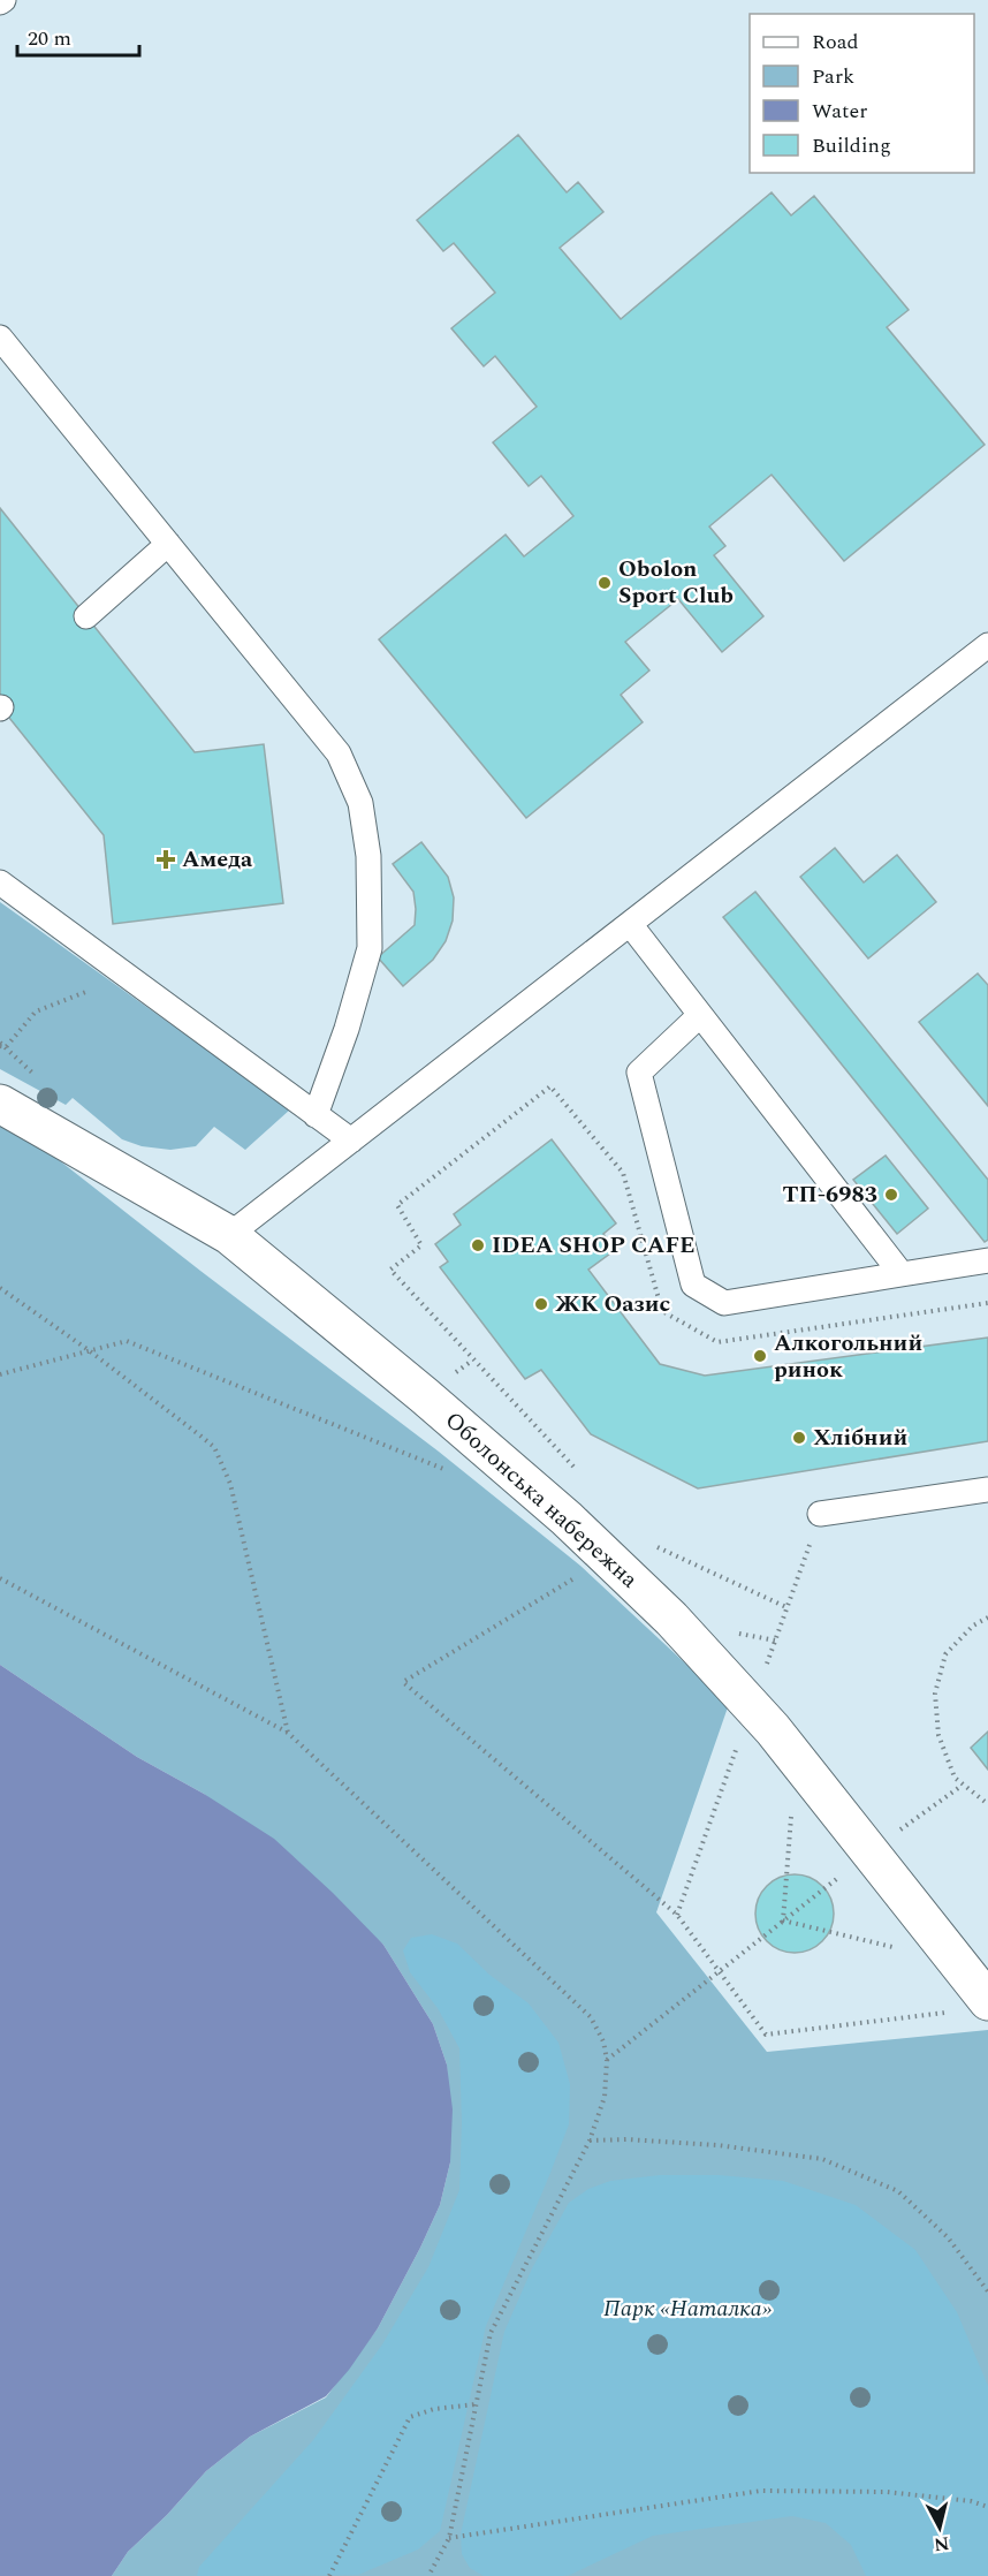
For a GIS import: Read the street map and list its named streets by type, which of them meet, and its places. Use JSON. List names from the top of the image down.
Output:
{
  "streets": {
    "street": ["Оболонська набережна"]
  },
  "parks": ["Парк «Наталка»"],
  "places": {
    "other": [
      "Obolon Sport Club",
      "ТП-6983",
      "IDEA SHOP CAFE",
      "ЖК Оазис",
      "Алкогольний ринок",
      "Хлібний"
    ],
    "health": ["Амеда"]
  },
  "legend": [
    "Road",
    "Park",
    "Water",
    "Building"
  ],
  "scale_bar": "20 m",
  "north": "bottom"
}
